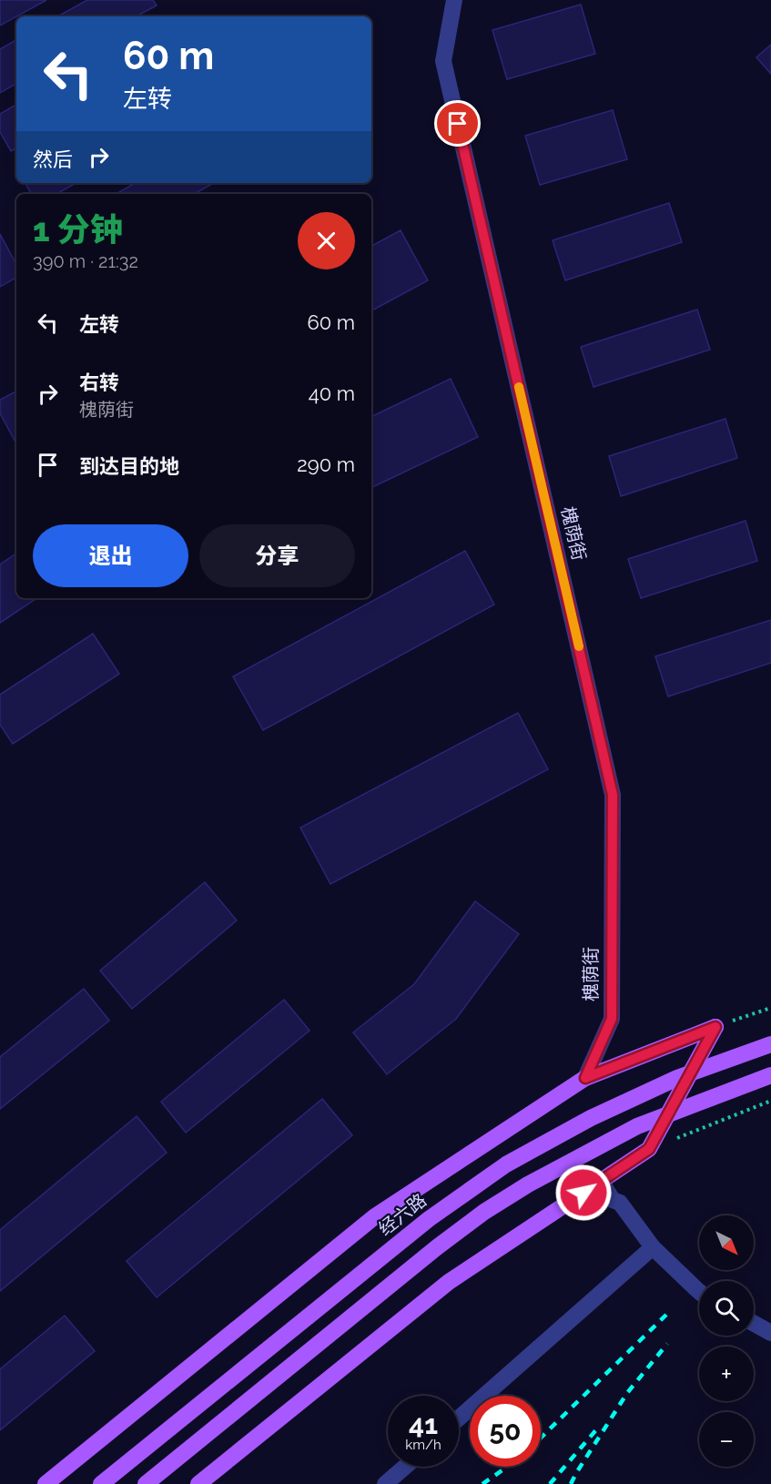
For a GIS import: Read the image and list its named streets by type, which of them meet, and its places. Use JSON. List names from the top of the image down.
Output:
{
  "streets": {
    "main road": ["经六路"],
    "street": ["槐荫街"]
  },
  "north": "bottom right",
  "page": {
    "turn": ["60 m", "左转"],
    "then": "然后",
    "heading": ["1 分钟", "390 m · 21:32"],
    "list": [
      {
        "name": "左转",
        "value": "60 m"
      },
      {
        "name": "右转",
        "note": "槐荫街",
        "value": "40 m"
      },
      {
        "name": "到达目的地",
        "value": "290 m"
      }
    ],
    "buttons": ["退出", "分享"],
    "map_buttons": ["+", "−"],
    "speed": "41 km/h",
    "limit": "50"
  }
}
